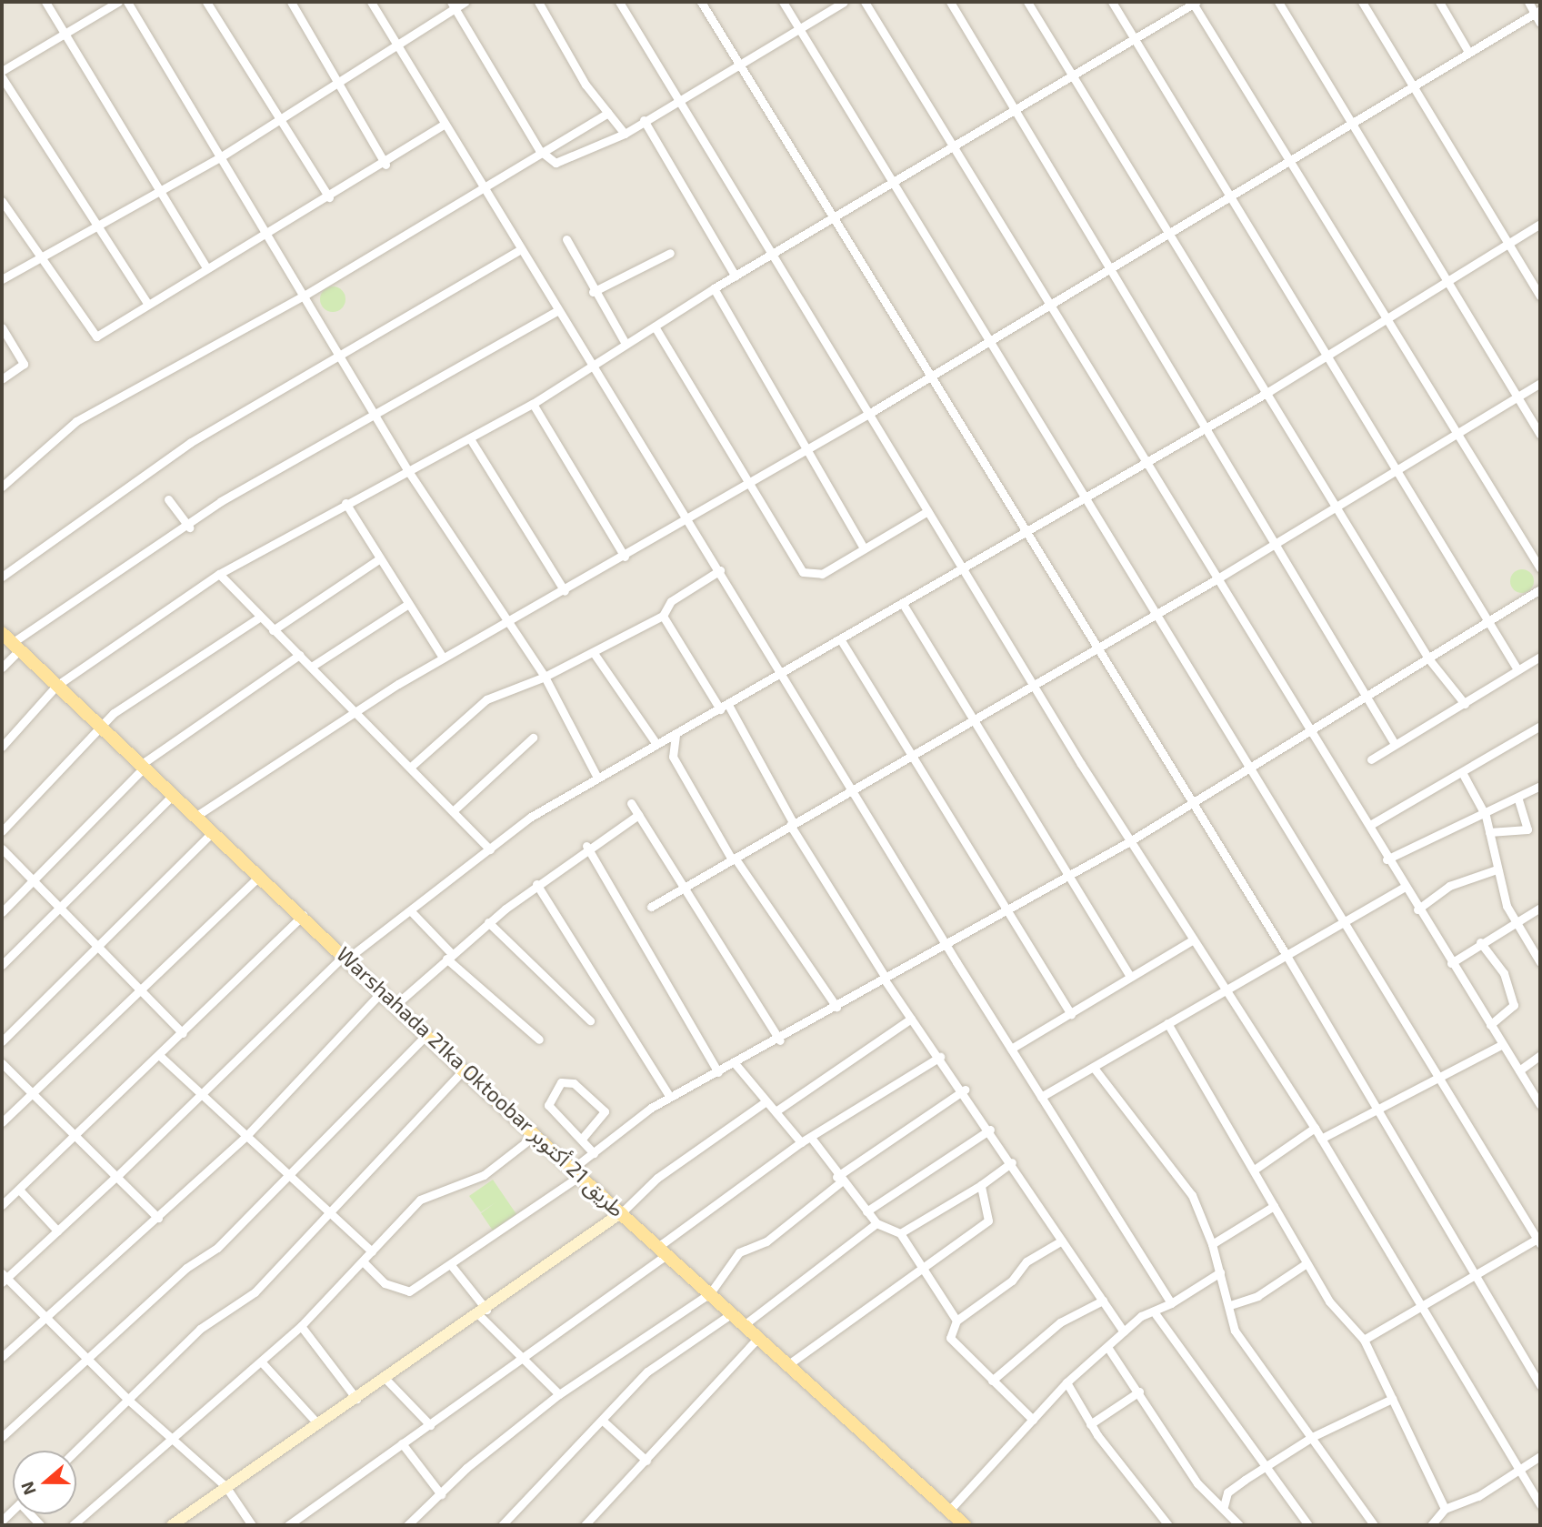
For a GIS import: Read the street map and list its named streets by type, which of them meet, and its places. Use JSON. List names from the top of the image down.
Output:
{
  "streets": {
    "main road": ["Warshahada 21ka Oktoobar طريق 21 أكتوبر"]
  },
  "north": "left"
}
